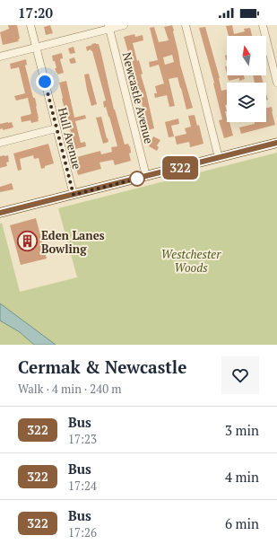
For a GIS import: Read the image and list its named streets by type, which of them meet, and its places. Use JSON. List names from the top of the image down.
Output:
{
  "streets": {
    "street": ["Newcastle Avenue", "Hull Avenue"]
  },
  "parks": ["Westchester Woods"],
  "places": {
    "building": ["Eden Lanes Bowling"]
  },
  "lines": ["bus line 322"],
  "north": "top",
  "page": {
    "status": "17:20",
    "on_map": "322",
    "heading": ["Cermak & Newcastle", "Walk · 4 min · 240 m"],
    "list": [
      {
        "mark": "322",
        "name": "Bus",
        "note": "17:23",
        "value": "3 min"
      },
      {
        "mark": "322",
        "name": "Bus",
        "note": "17:24",
        "value": "4 min"
      },
      {
        "mark": "322",
        "name": "Bus",
        "note": "17:26",
        "value": "6 min"
      }
    ]
  }
}
